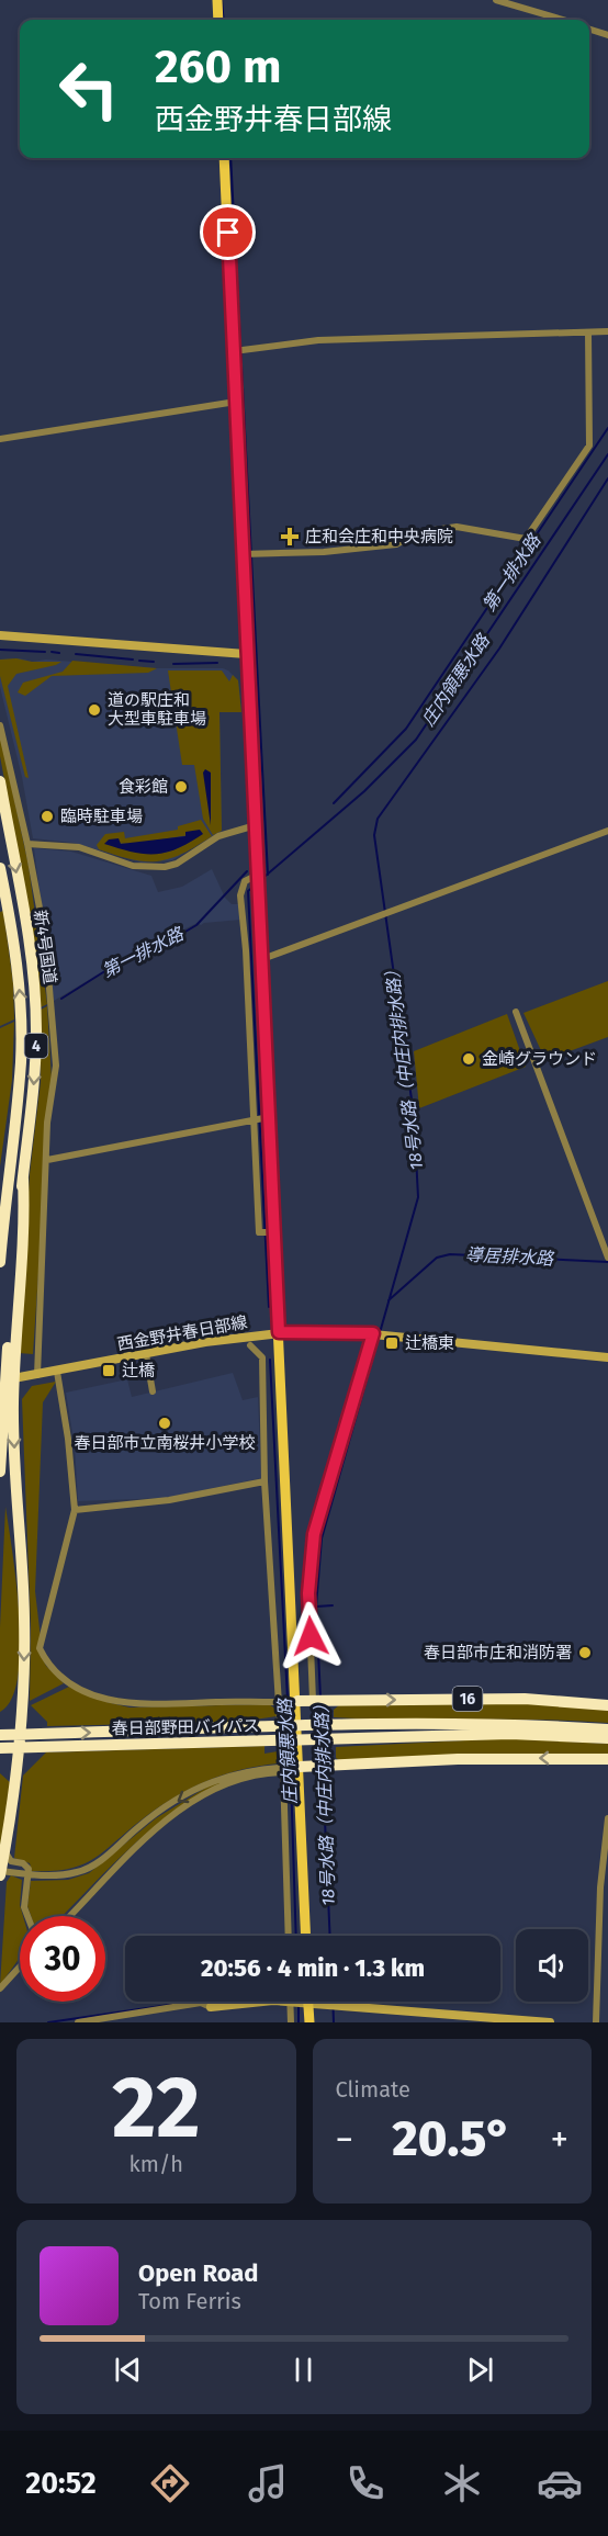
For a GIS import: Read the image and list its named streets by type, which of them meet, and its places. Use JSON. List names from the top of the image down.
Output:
{
  "streets": {
    "highway": [
      "新4号国道",
      "4",
      "16",
      "春日部野田バイパス"
    ],
    "main road": ["西金野井春日部線"]
  },
  "crossings": [
    ["新4号国道", "西金野井春日部線"]
  ],
  "water": [
    "第一排水路",
    "庄内領悪水路",
    "18号水路（中庄内排水路）",
    "導居排水路"
  ],
  "places": {
    "health": ["庄和会庄和中央病院"],
    "other": [
      "道の駅庄和 大型車駐車場",
      "食彩館",
      "臨時駐車場",
      "金崎グラウンド",
      "春日部市立南桜井小学校",
      "春日部市庄和消防署"
    ],
    "transit": ["辻橋東", "辻橋"]
  },
  "page": {
    "turn": ["260 m", "西金野井春日部線"],
    "limit": "30",
    "trip": "20:56 · 4 min · 1.3 km",
    "tile": [
      ["22", "km/h"],
      "Climate"
    ],
    "heat": ["−", "20.5°", "+"],
    "song": ["Open Road", "Tom Ferris"],
    "tabs": "20:52"
  }
}
